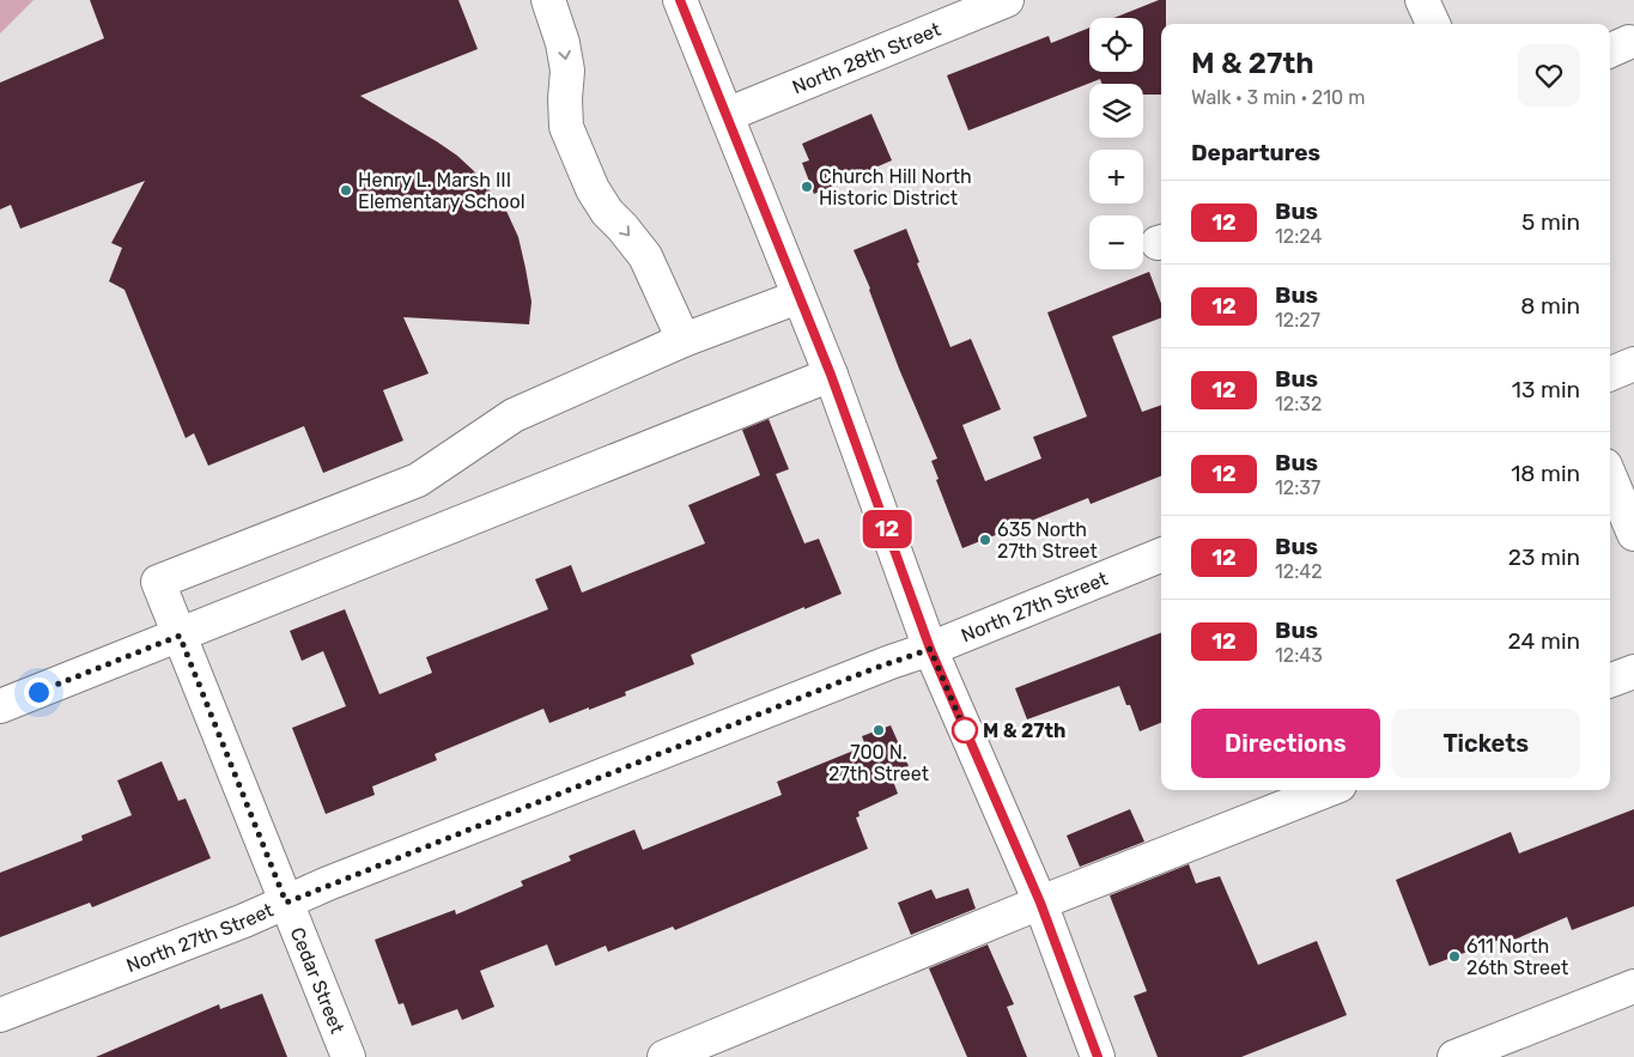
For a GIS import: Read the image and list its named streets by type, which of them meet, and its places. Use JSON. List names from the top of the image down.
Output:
{
  "streets": {
    "street": ["North 28th Street", "North 27th Street", "Cedar Street"]
  },
  "crossings": [
    ["North 27th Street", "Cedar Street"]
  ],
  "places": [
    "Church Hill North Historic District",
    "Henry L. Marsh III Elementary School",
    "635 North 27th Street",
    "700 N. 27th Street",
    "M & 27th",
    "611 North 26th Street"
  ],
  "lines": ["bus line 12"],
  "page": {
    "on_map": "12",
    "map_buttons": ["+", "−"],
    "heading": [
      ["M & 27th", "Walk · 3 min · 210 m"],
      "Departures"
    ],
    "list": [
      {
        "mark": "12",
        "name": "Bus",
        "note": "12:24",
        "value": "5 min"
      },
      {
        "mark": "12",
        "name": "Bus",
        "note": "12:27",
        "value": "8 min"
      },
      {
        "mark": "12",
        "name": "Bus",
        "note": "12:32",
        "value": "13 min"
      },
      {
        "mark": "12",
        "name": "Bus",
        "note": "12:37",
        "value": "18 min"
      },
      {
        "mark": "12",
        "name": "Bus",
        "note": "12:42",
        "value": "23 min"
      },
      {
        "mark": "12",
        "name": "Bus",
        "note": "12:43",
        "value": "24 min"
      }
    ],
    "buttons": ["Directions", "Tickets"]
  }
}
